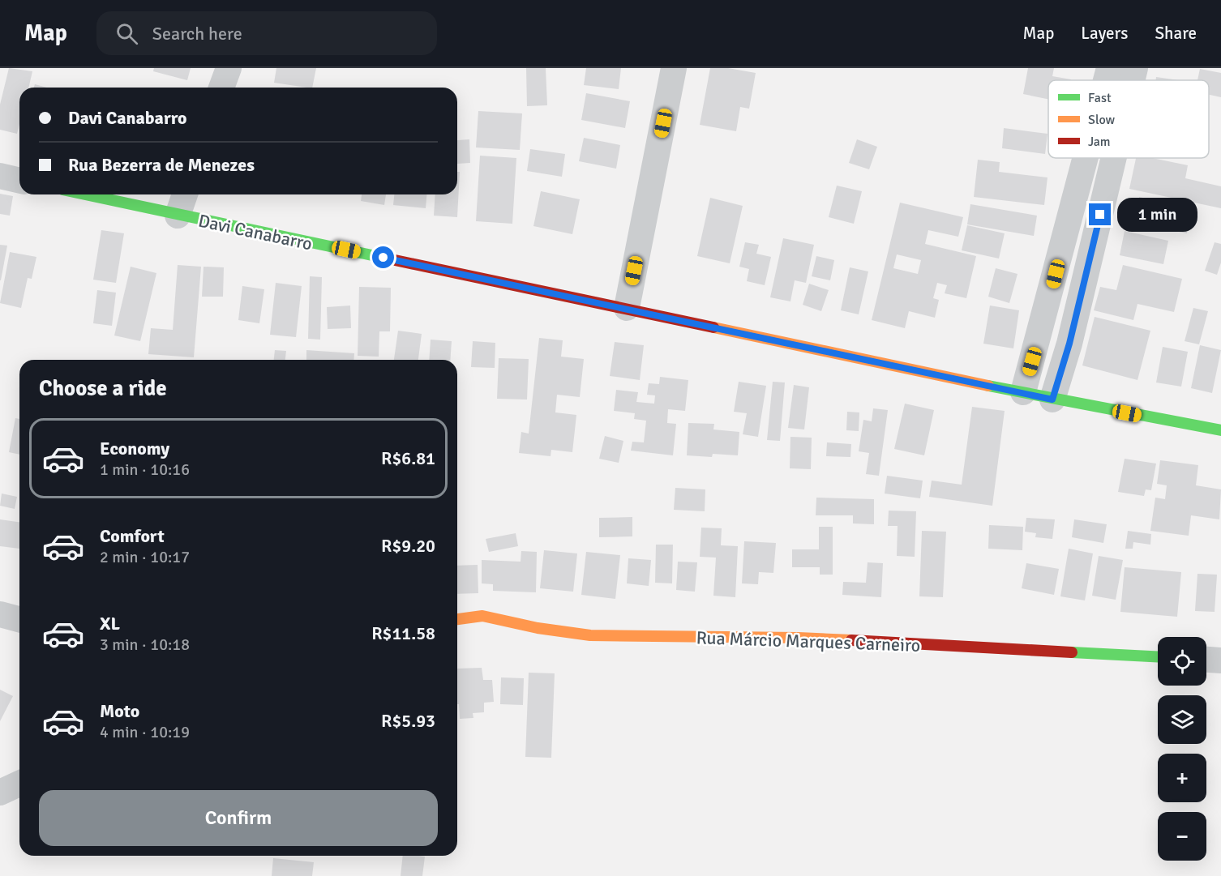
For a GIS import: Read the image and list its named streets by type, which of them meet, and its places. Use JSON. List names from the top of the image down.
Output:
{
  "streets": {
    "street": ["Davi Canabarro", "Rua Márcio Marques Carneiro"]
  },
  "legend": ["Fast", "Slow", "Jam"],
  "page": {
    "header": "Map",
    "search": "Search here",
    "nav": ["Map", "Layers", "Share"],
    "banner": ["Davi Canabarro", "Rua Bezerra de Menezes"],
    "bubble": "1 min",
    "heading": "Choose a ride",
    "list": [
      {
        "name": "Economy",
        "note": "1 min · 10:16",
        "value": "R$6.81"
      },
      {
        "name": "Comfort",
        "note": "2 min · 10:17",
        "value": "R$9.20"
      },
      {
        "name": "XL",
        "note": "3 min · 10:18",
        "value": "R$11.58"
      },
      {
        "name": "Moto",
        "note": "4 min · 10:19",
        "value": "R$5.93"
      }
    ],
    "map_buttons": ["+", "−"],
    "buttons": "Confirm"
  }
}
